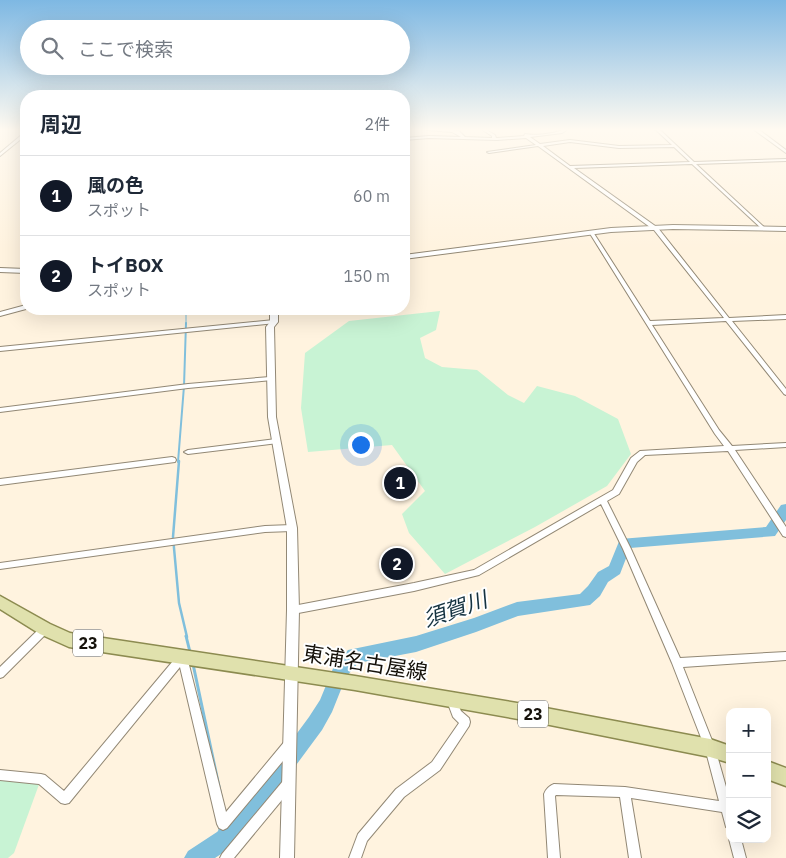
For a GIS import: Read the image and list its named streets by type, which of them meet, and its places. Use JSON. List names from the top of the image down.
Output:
{
  "streets": {
    "main road": ["23", "東浦名古屋線"]
  },
  "water": ["須賀川"],
  "page": {
    "search": "ここで検索",
    "heading": ["周辺", "2件"],
    "list": [
      {
        "mark": "1",
        "name": "風の色",
        "note": "スポット",
        "value": "60 m"
      },
      {
        "mark": "2",
        "name": "トイBOX",
        "note": "スポット",
        "value": "150 m"
      }
    ],
    "pins": ["1", "2"],
    "map_buttons": ["+", "−"]
  }
}
